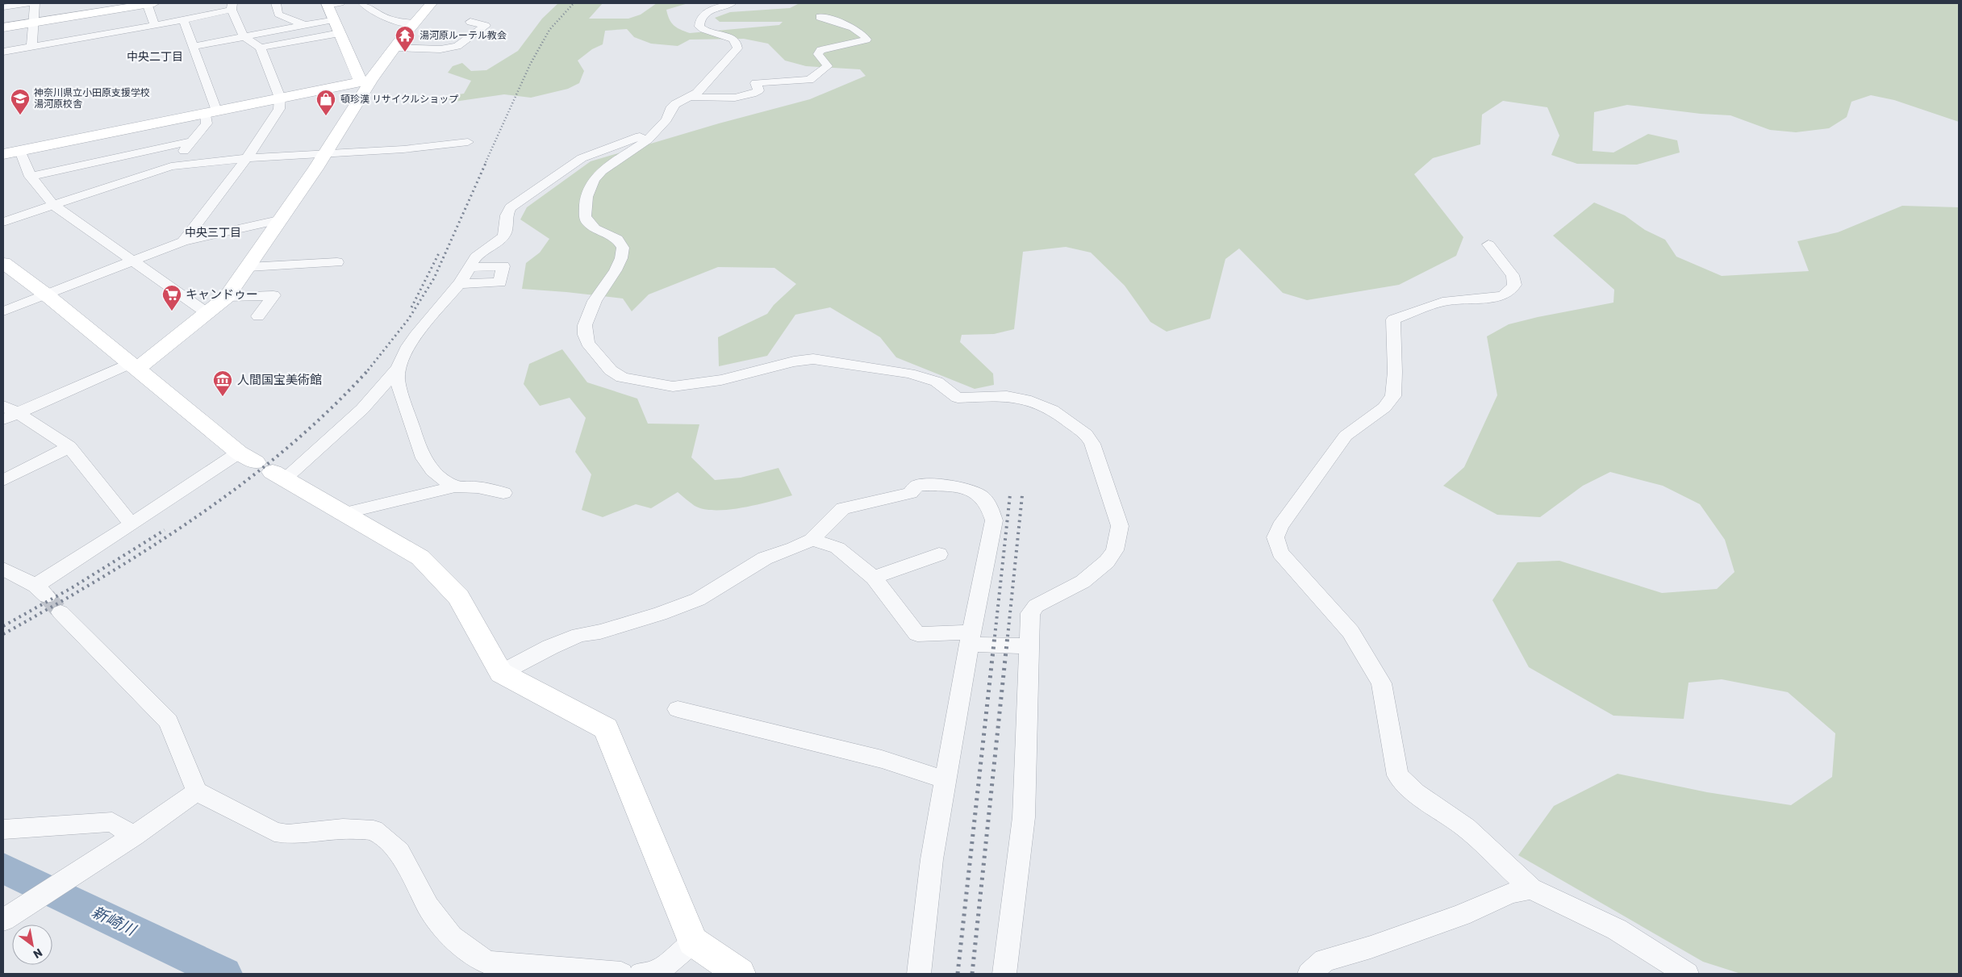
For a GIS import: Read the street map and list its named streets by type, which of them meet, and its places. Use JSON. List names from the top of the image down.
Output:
{
  "districts": ["中央二丁目", "中央三丁目"],
  "water": ["新崎川"],
  "places": {
    "temple": ["湯河原ルーテル教会"],
    "school or university": ["神奈川県立小田原支援学校 湯河原校舎"],
    "shop": ["頓珍漢 リサイクルショップ"],
    "supermarket": ["キャンドゥー"],
    "museum": ["人間国宝美術館"]
  },
  "north": "bottom right"
}
